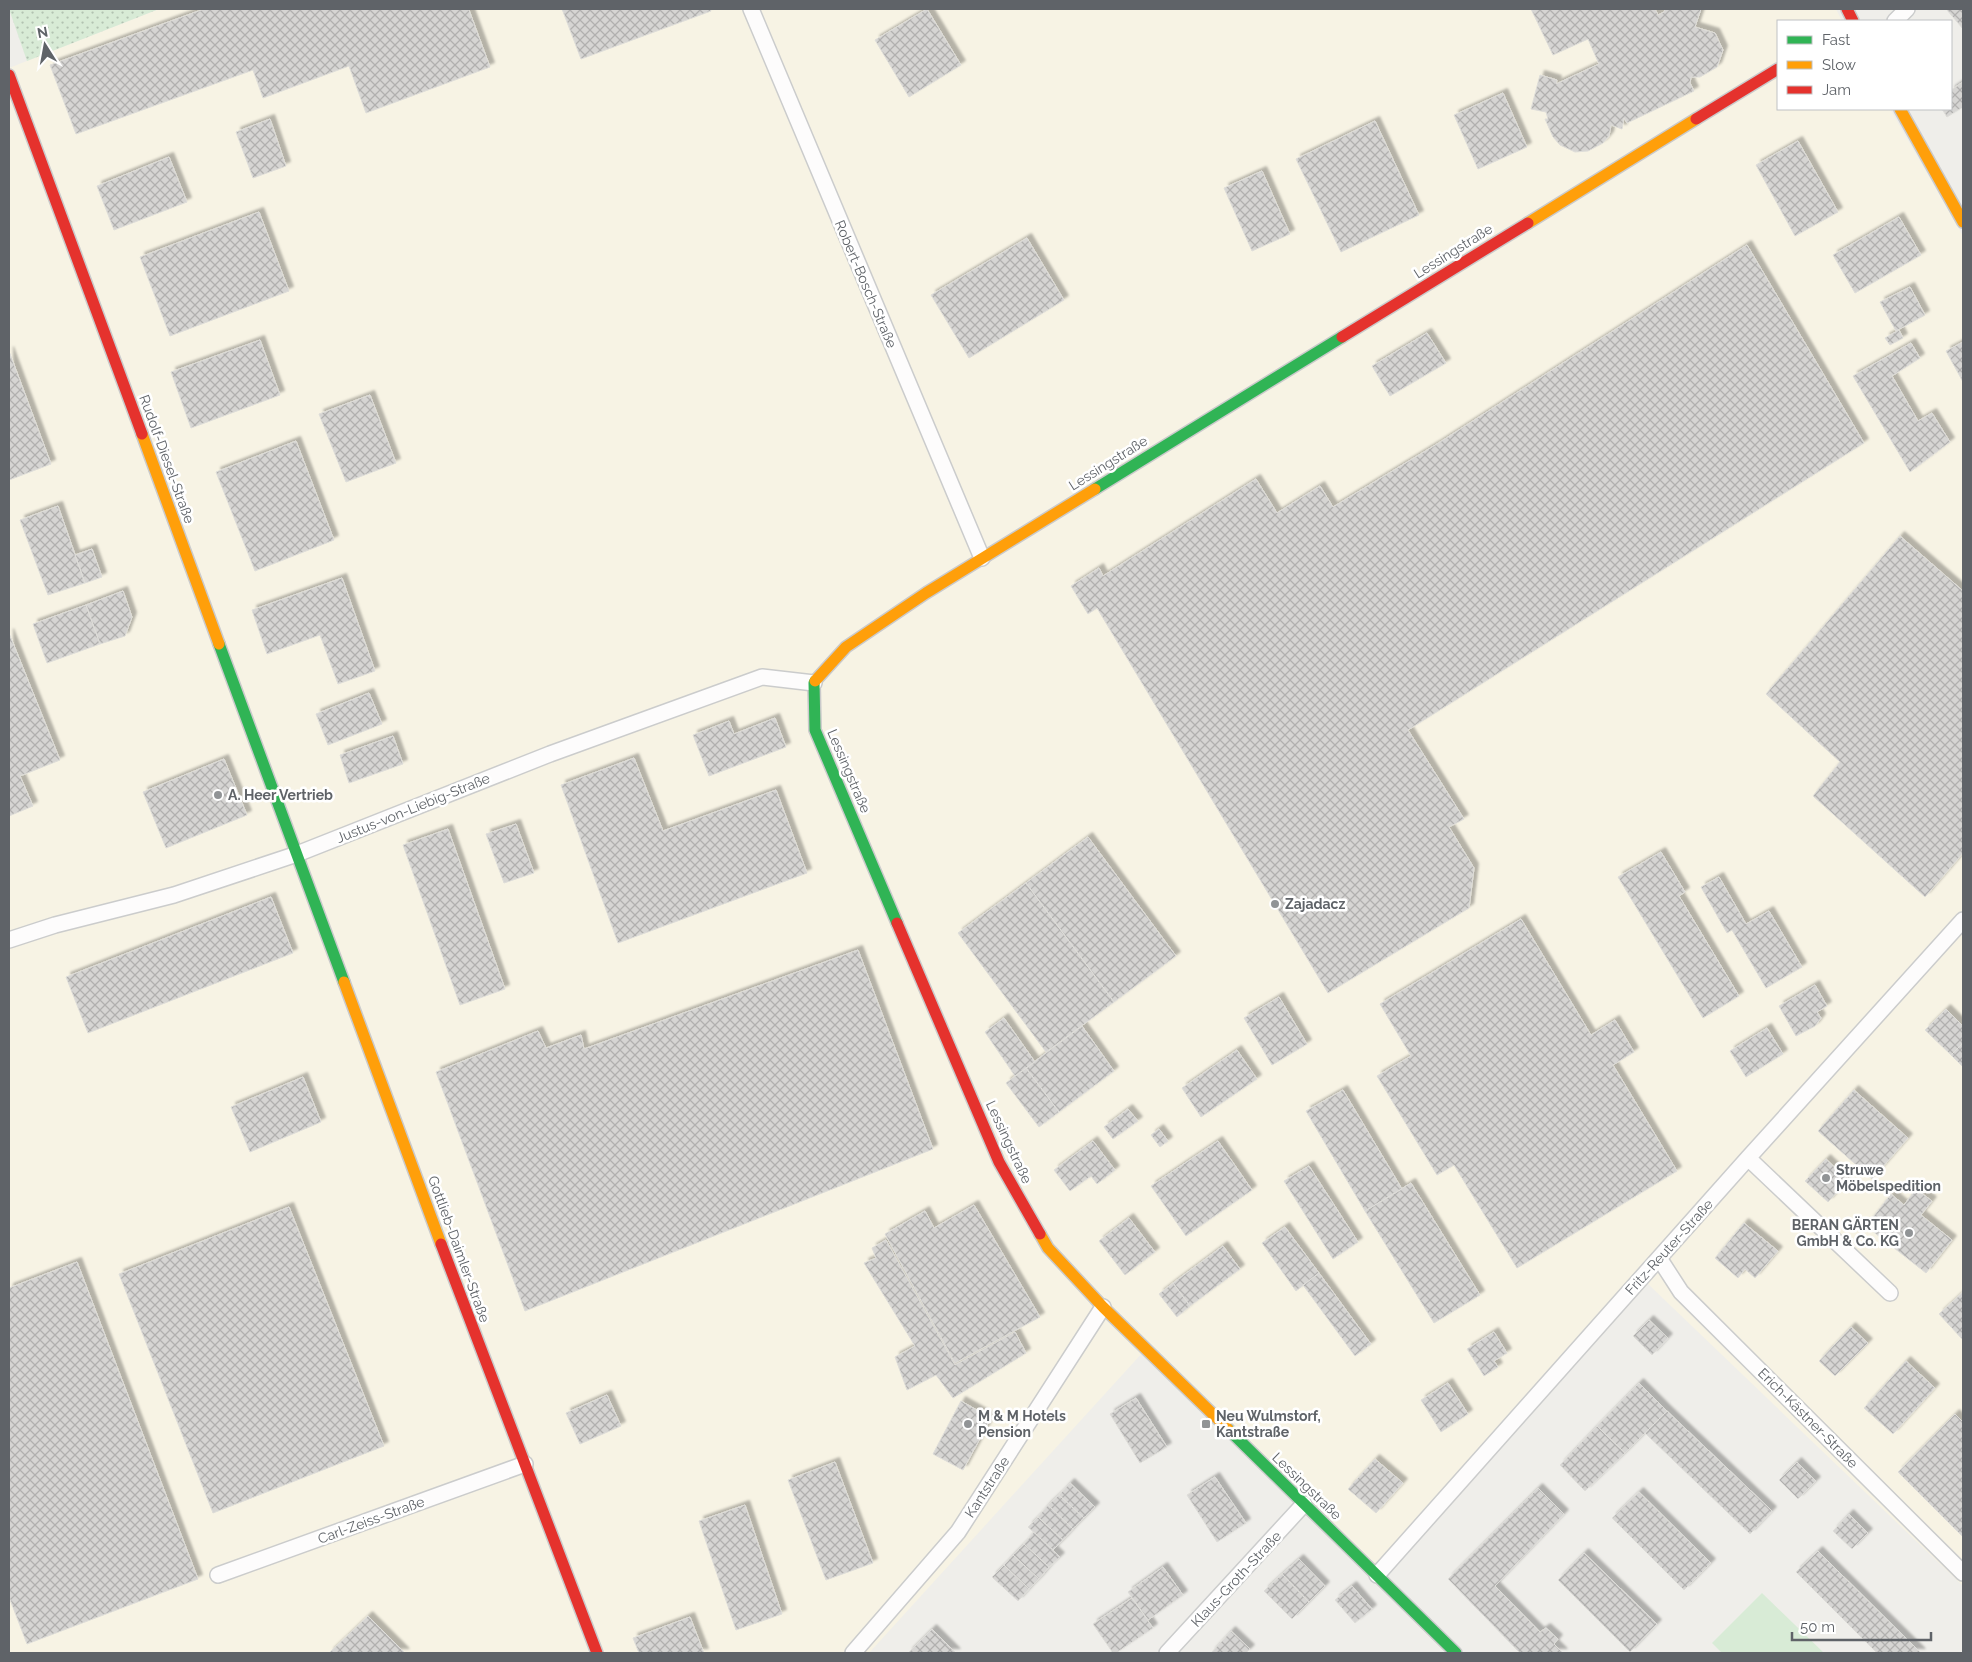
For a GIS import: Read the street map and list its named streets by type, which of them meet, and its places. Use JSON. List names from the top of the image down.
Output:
{
  "streets": {
    "street": [
      "Lessingstraße",
      "Robert-Bosch-Straße",
      "Rudolf-Diesel-Straße",
      "Justus-von-Liebig-Straße",
      "Fritz-Reuter-Straße",
      "Gottlieb-Daimler-Straße",
      "Erich-Kästner-Straße",
      "Kantstraße",
      "Carl-Zeiss-Straße",
      "Klaus-Groth-Straße"
    ]
  },
  "crossings": [
    ["Lessingstraße", "Robert-Bosch-Straße"],
    ["Lessingstraße", "Justus-von-Liebig-Straße"],
    ["Lessingstraße", "Fritz-Reuter-Straße"],
    ["Lessingstraße", "Kantstraße"],
    ["Lessingstraße", "Klaus-Groth-Straße"],
    ["Rudolf-Diesel-Straße", "Justus-von-Liebig-Straße"],
    ["Rudolf-Diesel-Straße", "Gottlieb-Daimler-Straße"],
    ["Justus-von-Liebig-Straße", "Gottlieb-Daimler-Straße"],
    ["Fritz-Reuter-Straße", "Erich-Kästner-Straße"],
    ["Gottlieb-Daimler-Straße", "Carl-Zeiss-Straße"]
  ],
  "places": {
    "other": [
      "A. Heer Vertrieb",
      "Zajadacz",
      "Struwe Möbelspedition",
      "BERAN GÄRTEN GmbH & Co. KG",
      "M & M Hotels Pension"
    ],
    "transit": ["Neu Wulmstorf, Kantstraße"]
  },
  "legend": ["Fast", "Slow", "Jam"],
  "scale_bar": "50 m",
  "north": "top"
}
